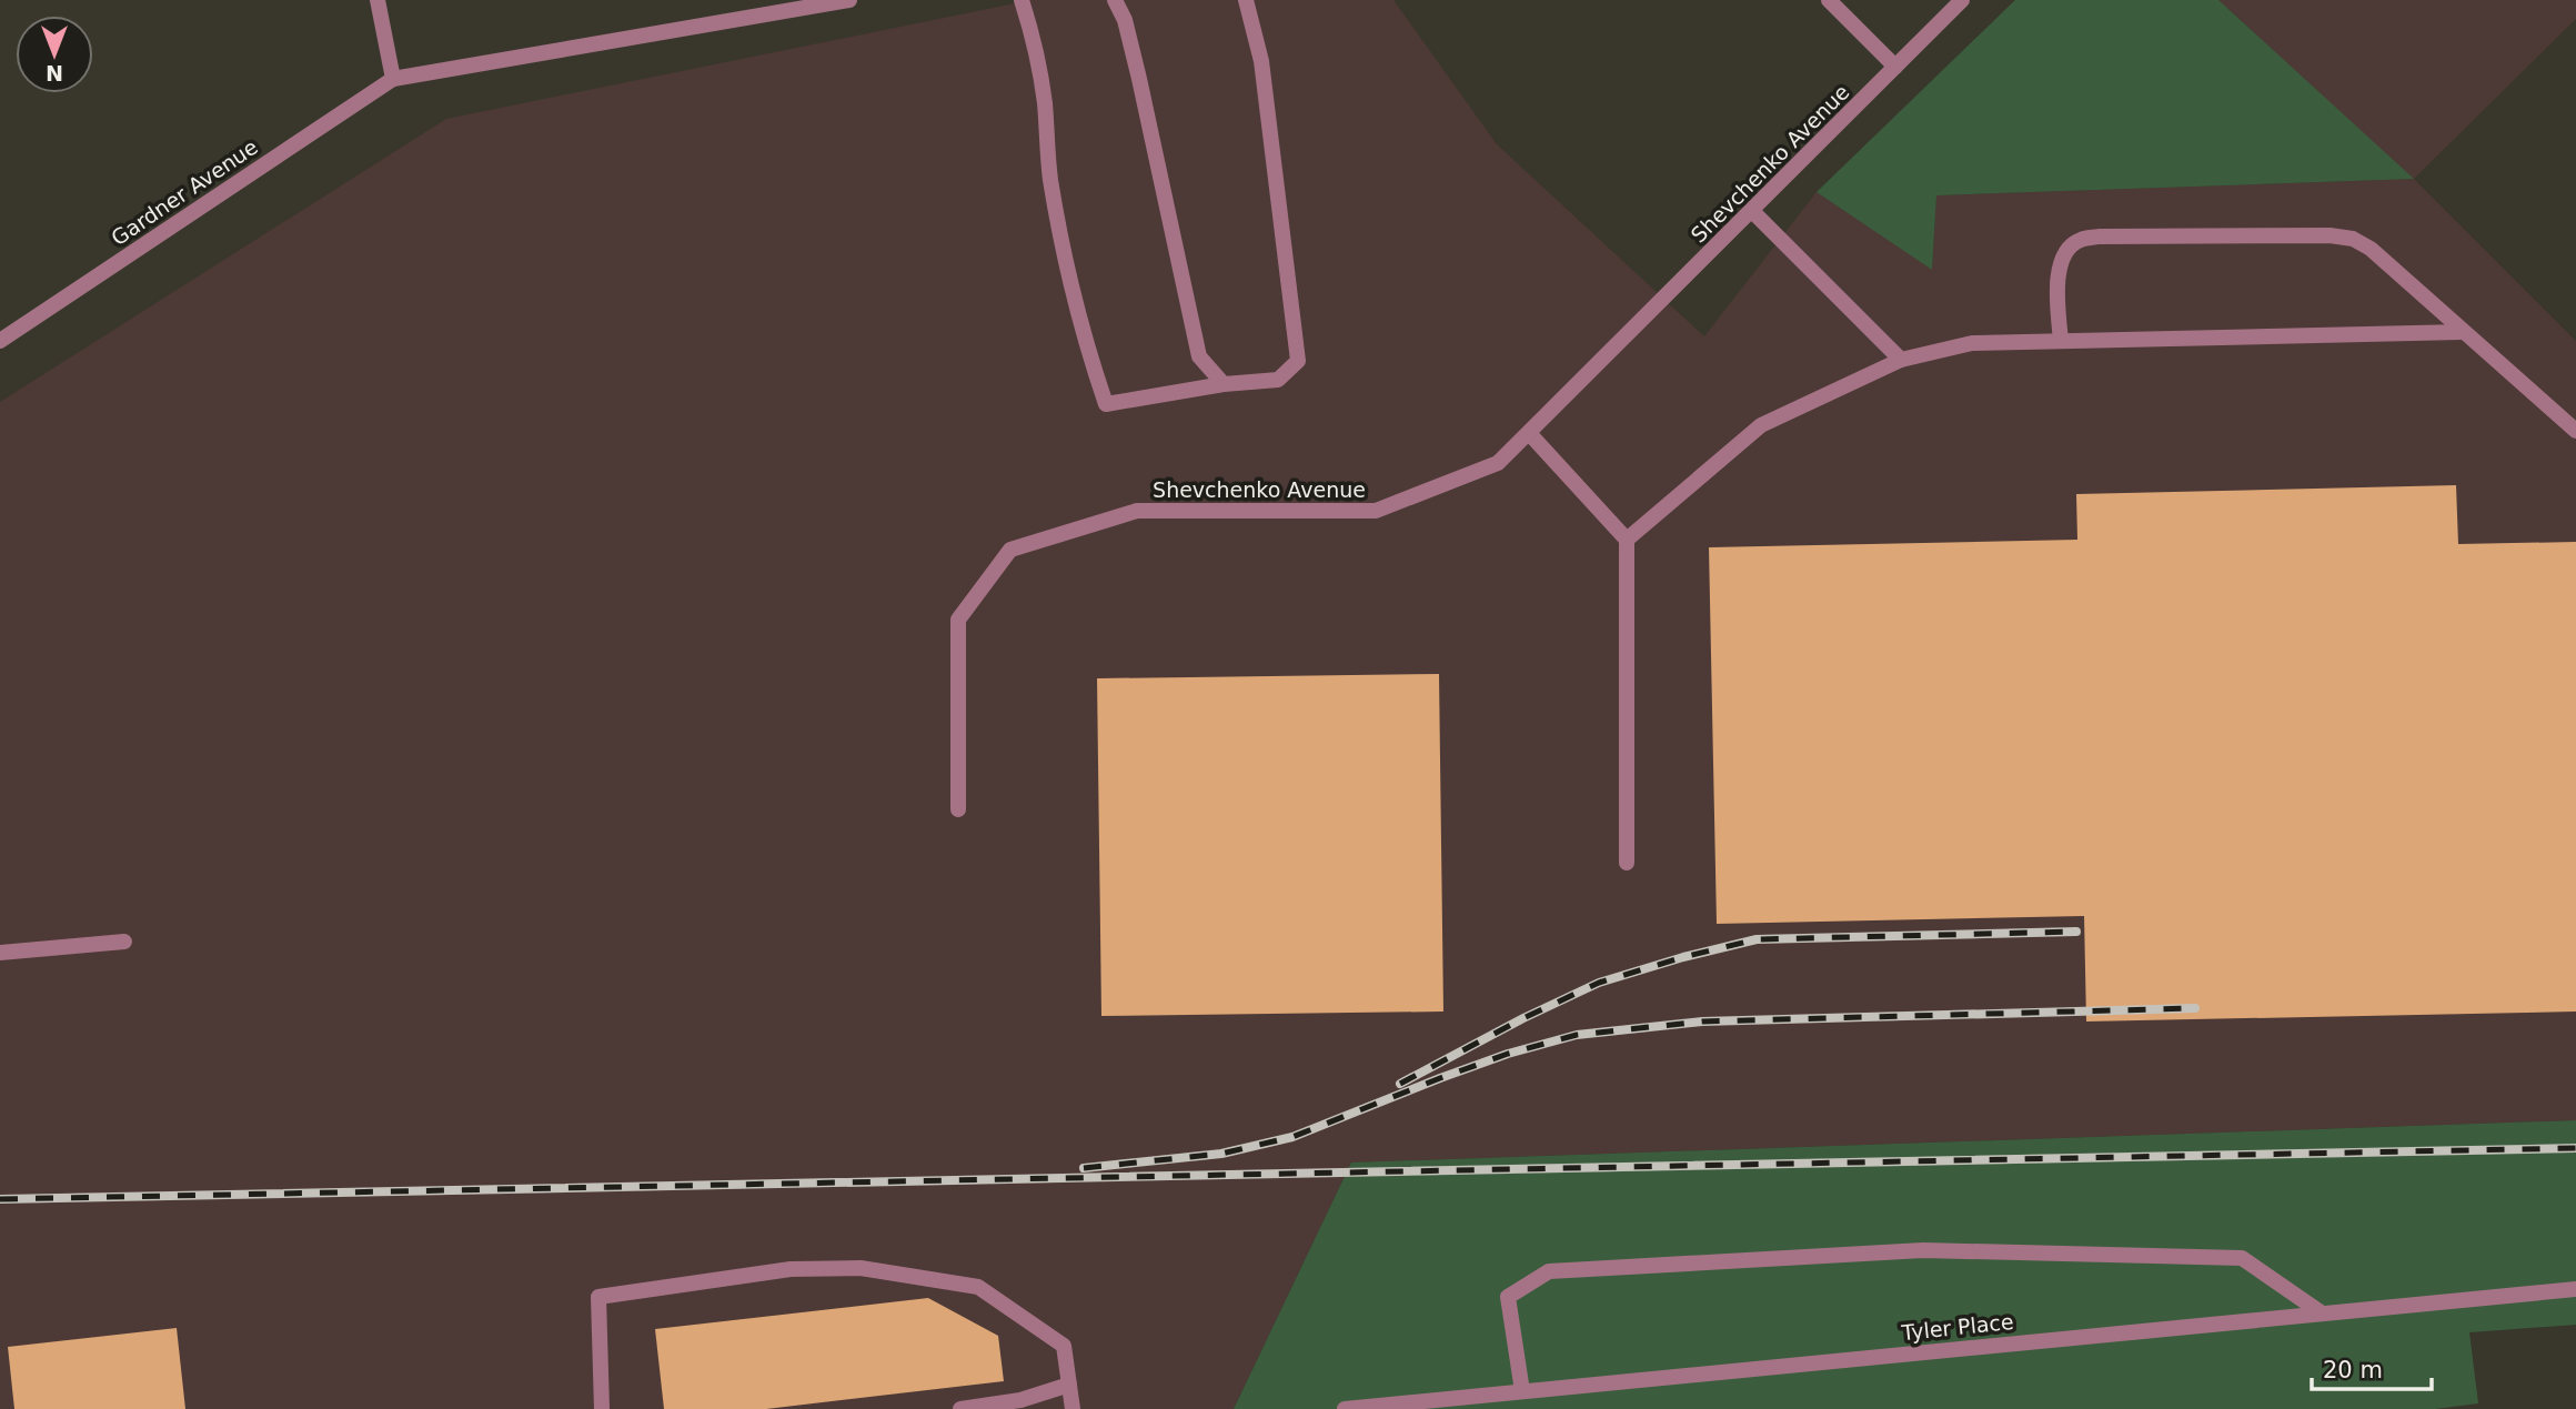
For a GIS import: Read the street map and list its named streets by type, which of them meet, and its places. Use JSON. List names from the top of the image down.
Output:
{
  "streets": {
    "street": ["Shevchenko Avenue", "Gardner Avenue", "Tyler Place"]
  },
  "scale_bar": "20 m",
  "north": "bottom"
}
